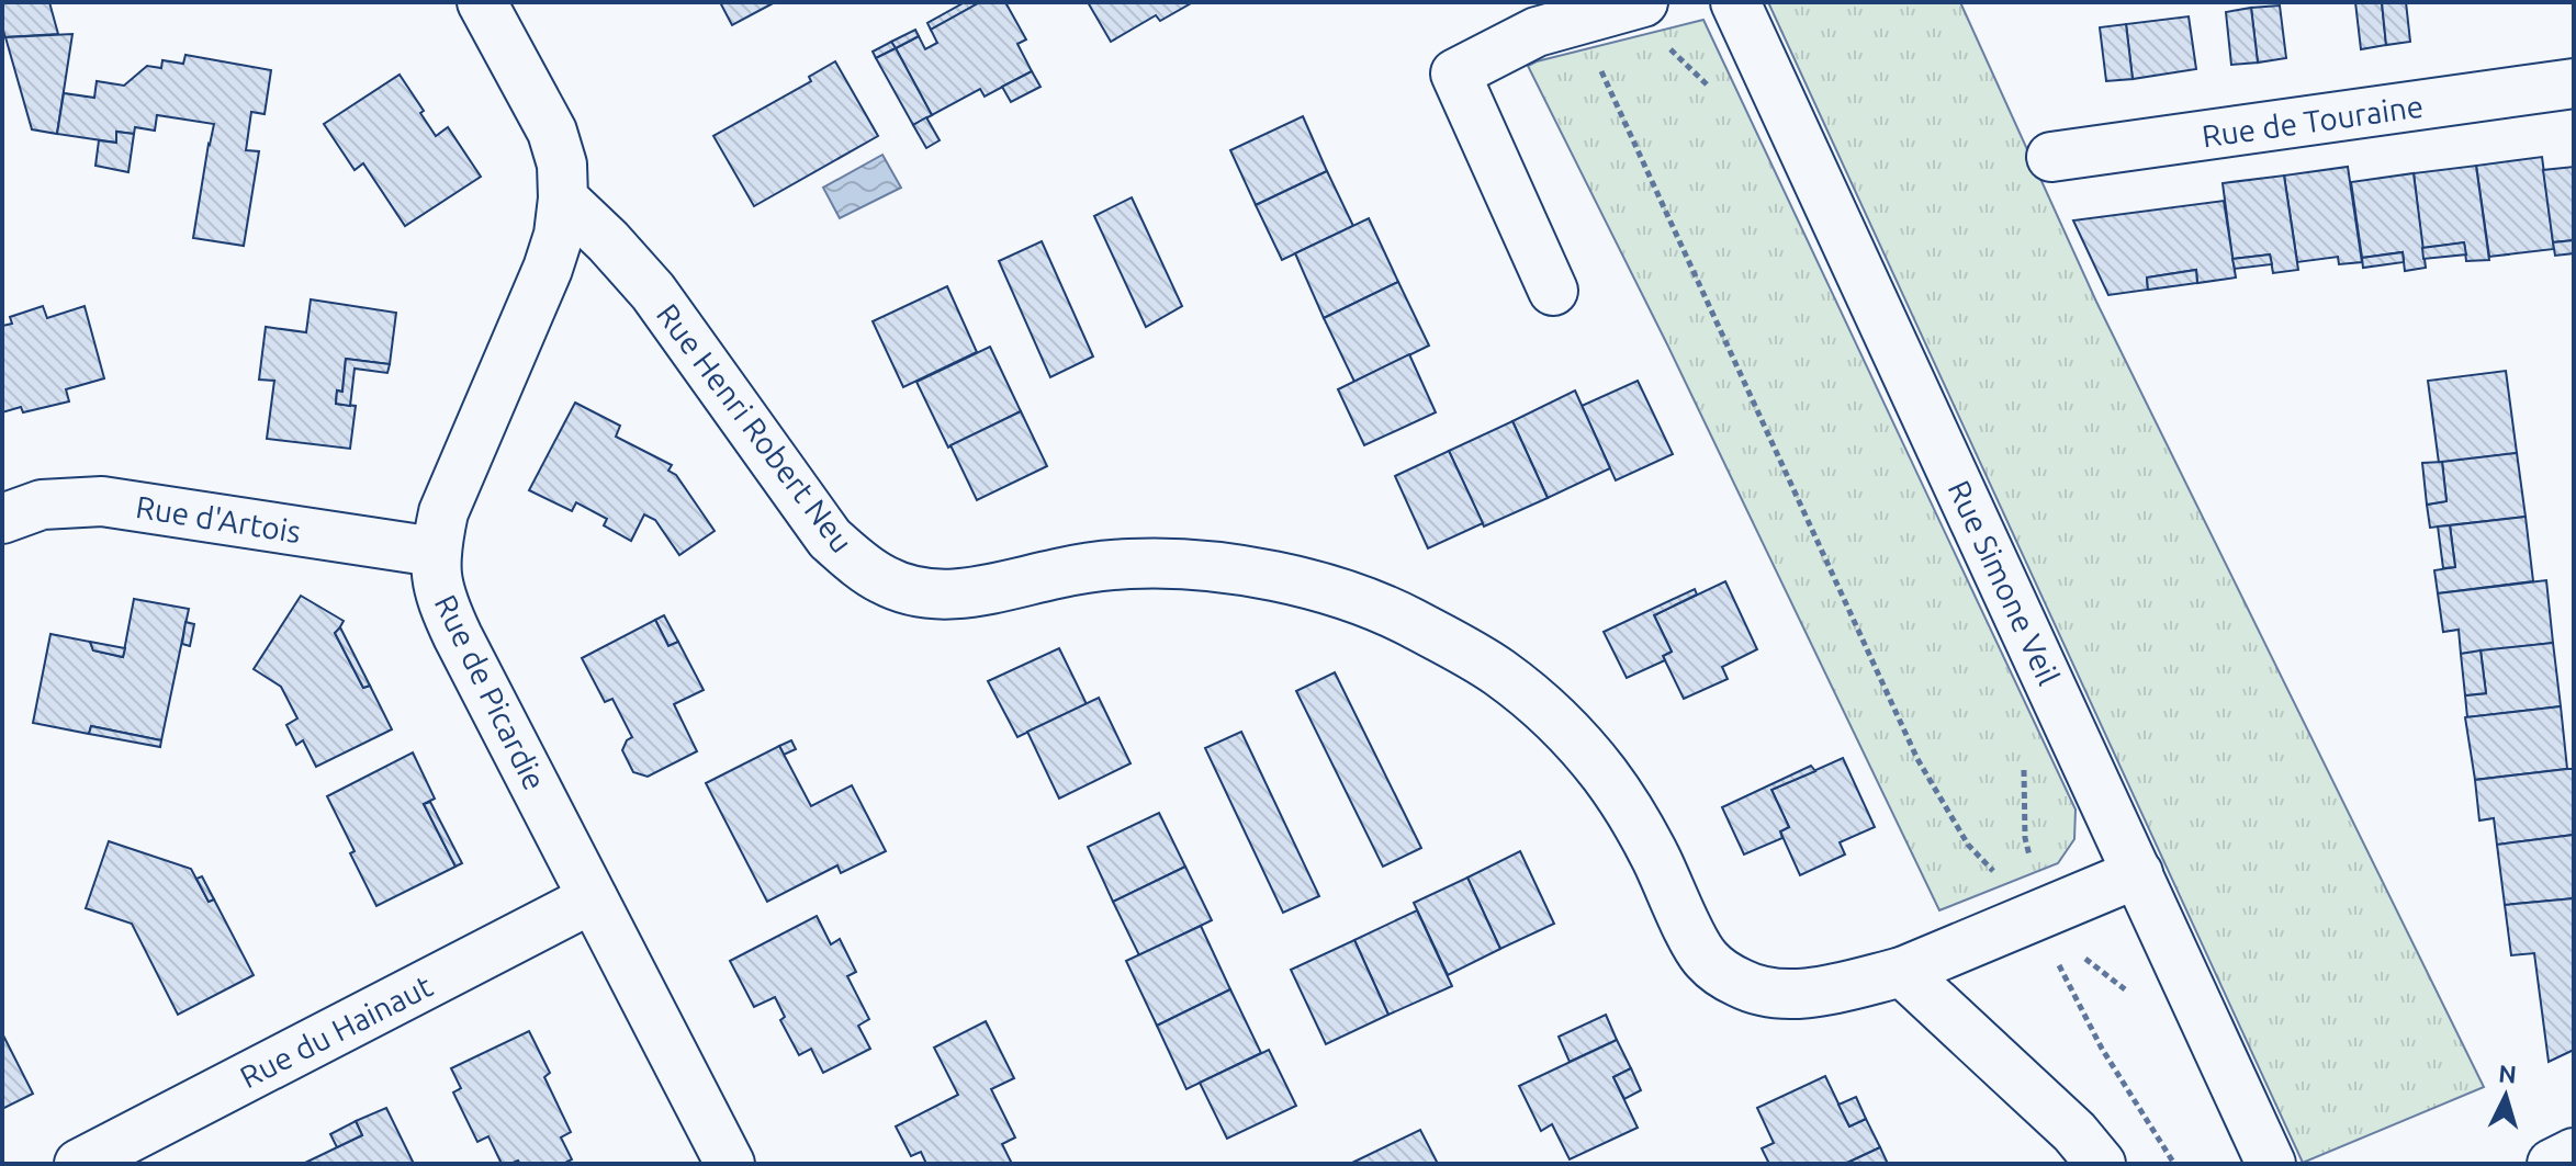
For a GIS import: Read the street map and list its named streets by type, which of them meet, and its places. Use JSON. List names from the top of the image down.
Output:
{
  "streets": {
    "street": [
      "Rue de Touraine",
      "Rue Henri Robert Neu",
      "Rue d'Artois",
      "Rue Simone Veil",
      "Rue de Picardie",
      "Rue du Hainaut"
    ]
  },
  "crossings": [
    ["Rue Henri Robert Neu", "Rue Simone Veil"],
    ["Rue Henri Robert Neu", "Rue de Picardie"],
    ["Rue d'Artois", "Rue de Picardie"],
    ["Rue de Picardie", "Rue du Hainaut"]
  ],
  "north": "top"
}
